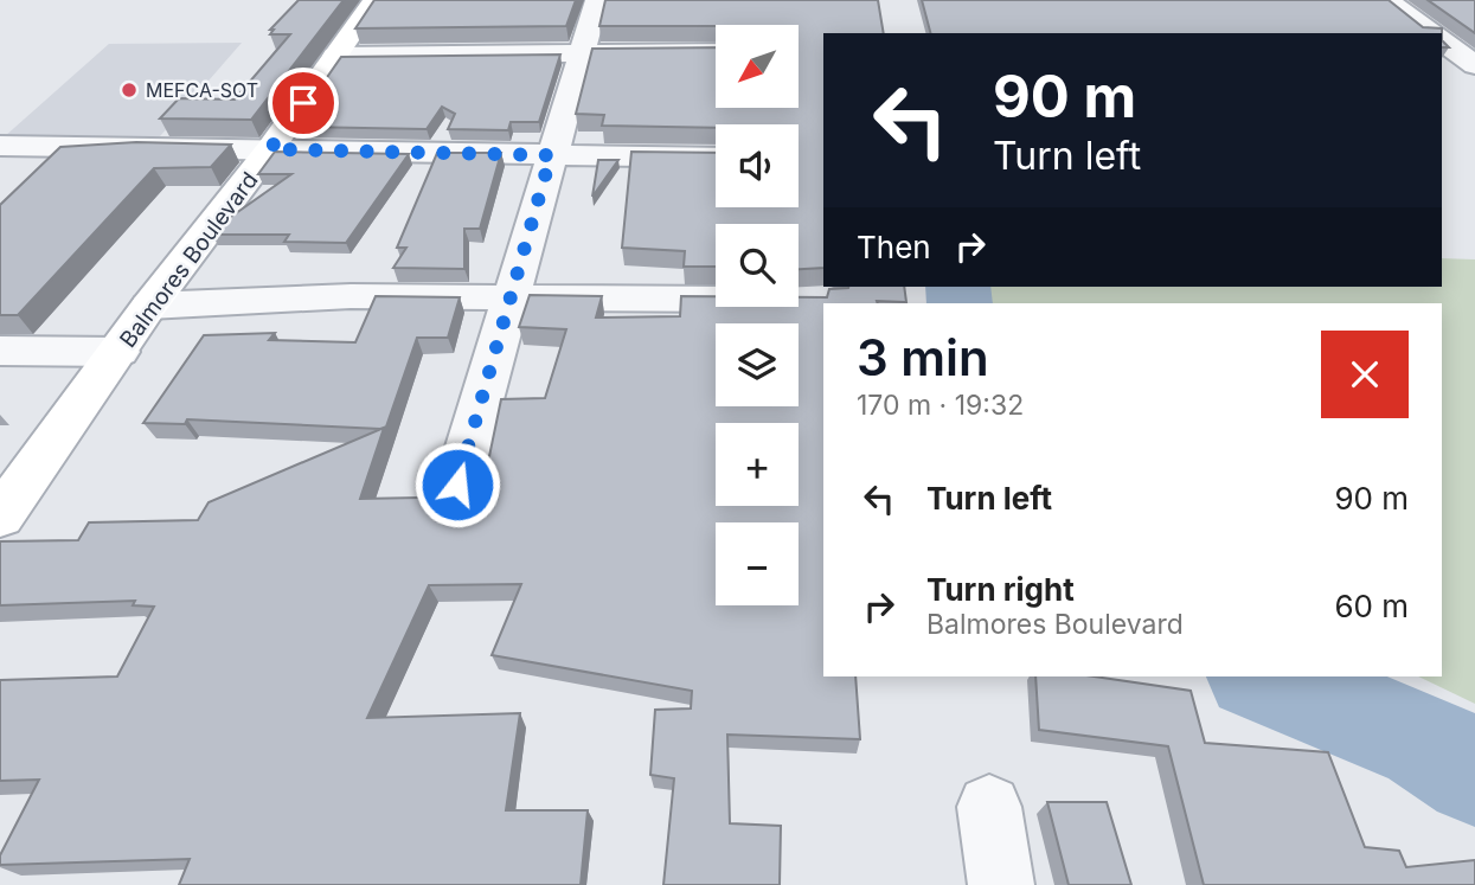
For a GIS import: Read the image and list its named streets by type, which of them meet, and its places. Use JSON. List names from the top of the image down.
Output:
{
  "streets": {
    "main road": ["Balmores Boulevard"]
  },
  "places": ["MEFCA-SOT"],
  "north": "bottom left",
  "page": {
    "map_buttons": ["+", "−"],
    "turn": ["90 m", "Turn left"],
    "then": "Then",
    "heading": ["3 min", "170 m · 19:32"],
    "list": [
      {
        "name": "Turn left",
        "value": "90 m"
      },
      {
        "name": "Turn right",
        "note": "Balmores Boulevard",
        "value": "60 m"
      }
    ]
  }
}
